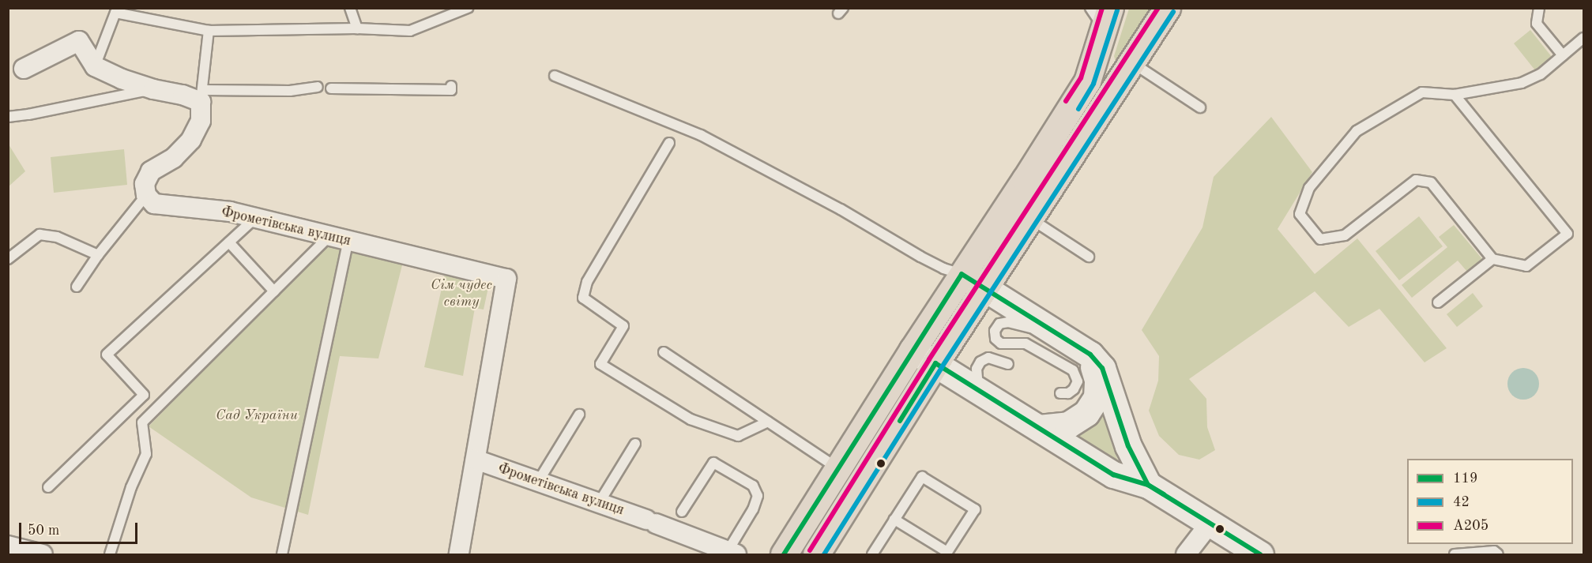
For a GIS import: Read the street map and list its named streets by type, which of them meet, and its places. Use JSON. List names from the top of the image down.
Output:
{
  "streets": {
    "street": ["Фрометівська вулиця"]
  },
  "parks": ["Сім чудес світу", "Сад України"],
  "lines": ["transit line А205", "transit line 42", "transit line 119"],
  "legend": ["119", "42", "А205"],
  "scale_bar": "50 m"
}
